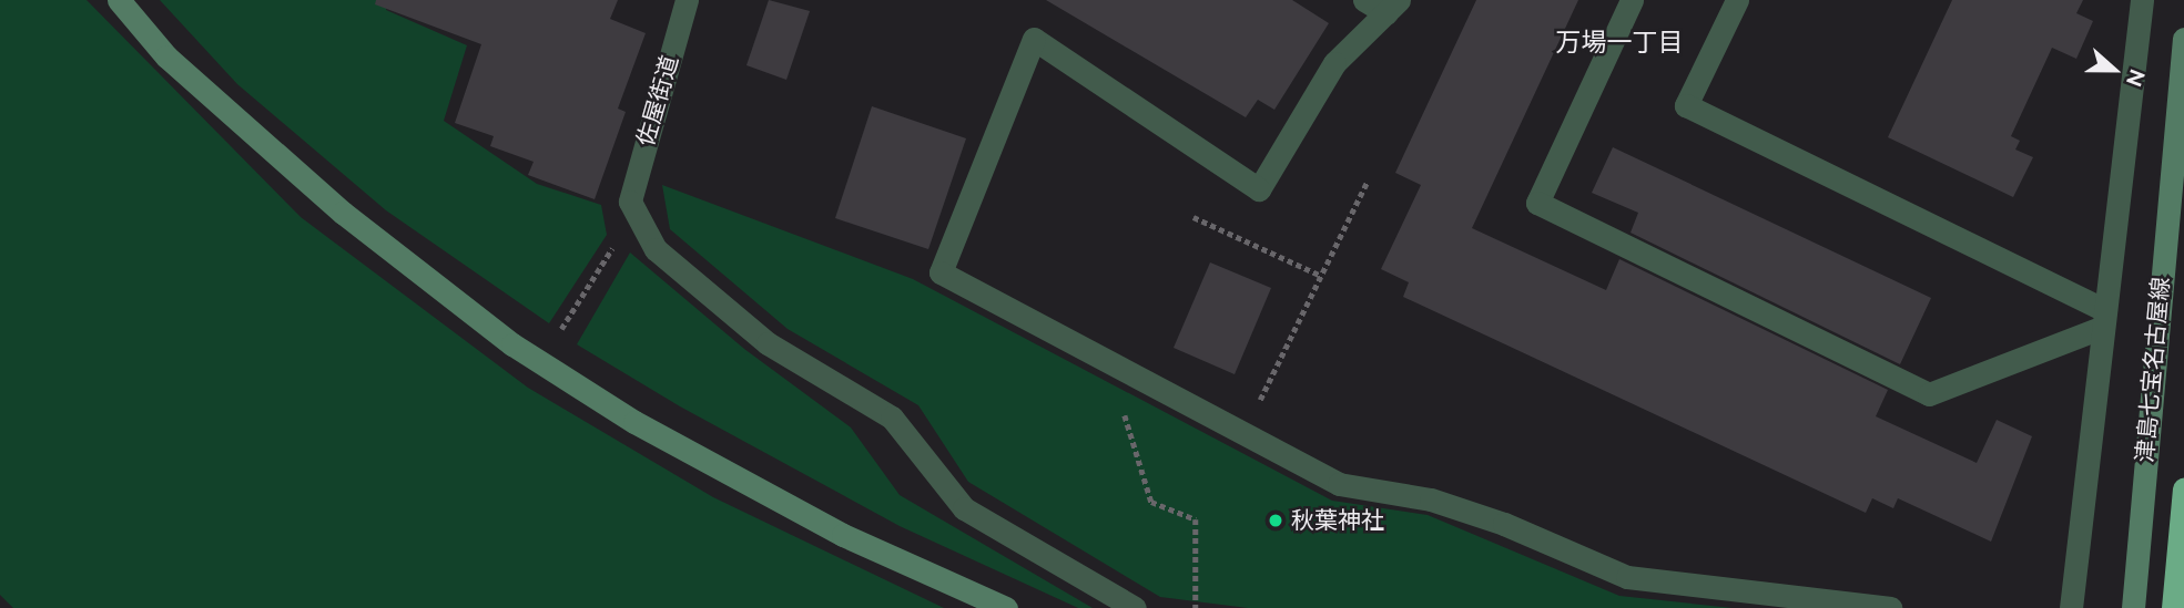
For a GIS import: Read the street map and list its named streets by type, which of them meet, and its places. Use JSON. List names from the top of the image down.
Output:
{
  "streets": {
    "street": ["佐屋街道", "津島七宝名古屋線"]
  },
  "districts": ["万場一丁目"],
  "places": ["秋葉神社"],
  "north": "right"
}
